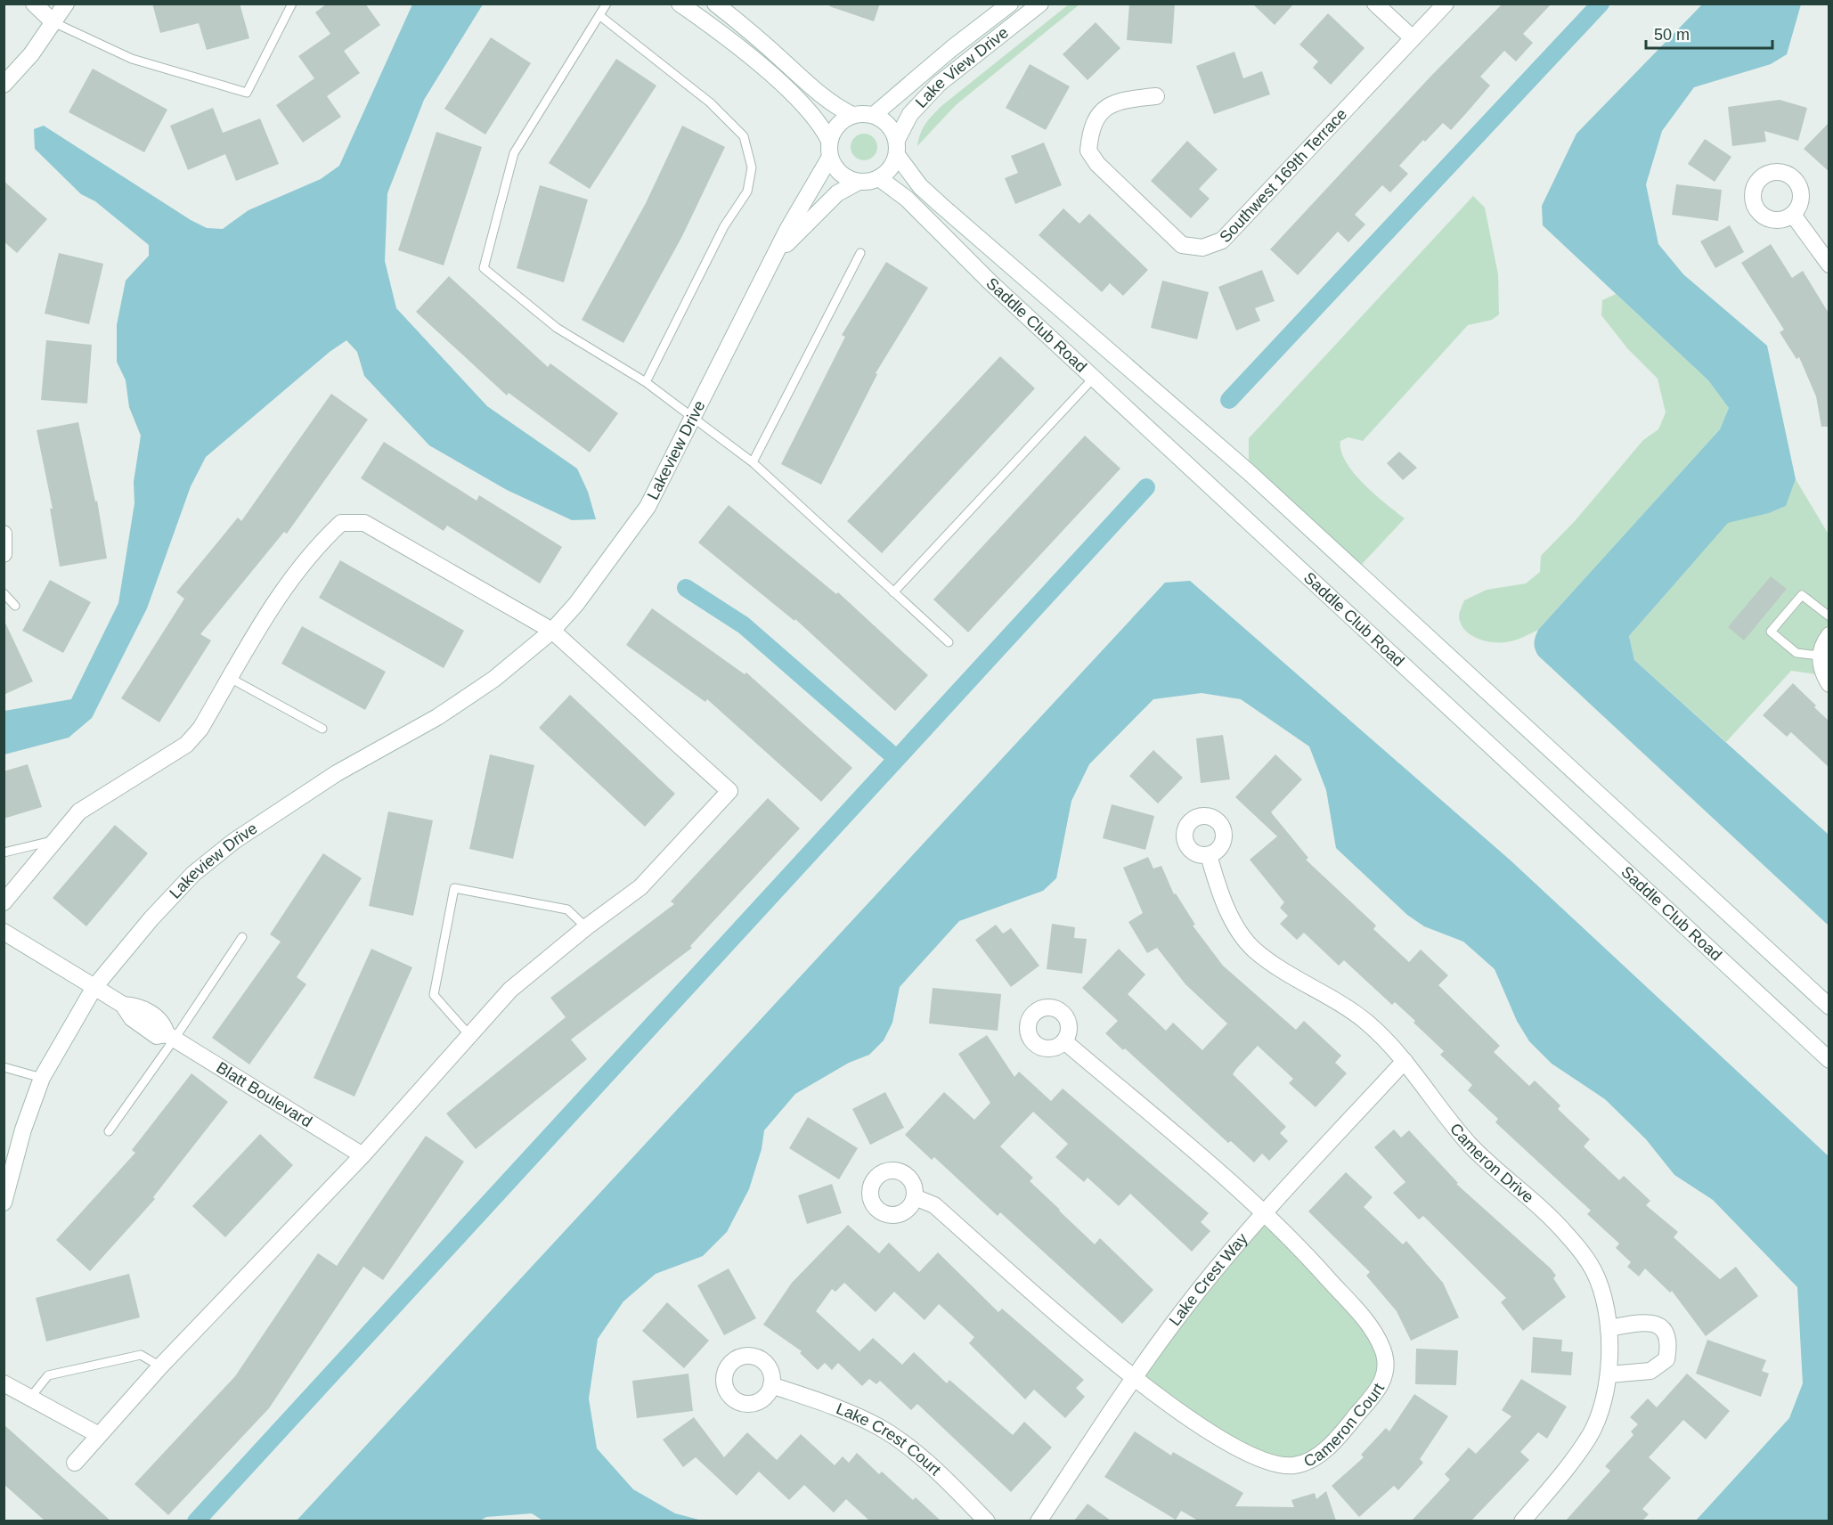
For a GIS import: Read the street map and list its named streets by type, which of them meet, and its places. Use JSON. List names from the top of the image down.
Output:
{
  "streets": {
    "street": [
      "Lake View Drive",
      "Southwest 169th Terrace",
      "Saddle Club Road",
      "Lakeview Drive",
      "Blatt Boulevard",
      "Cameron Drive",
      "Lake Crest Way",
      "Cameron Court",
      "Lake Crest Court"
    ]
  },
  "crossings": [
    ["Lake View Drive", "Saddle Club Road"],
    ["Lake View Drive", "Lakeview Drive"],
    ["Saddle Club Road", "Lakeview Drive"],
    ["Lakeview Drive", "Blatt Boulevard"],
    ["Cameron Drive", "Lake Crest Way"],
    ["Lake Crest Way", "Cameron Court"]
  ],
  "scale_bar": "50 m"
}
